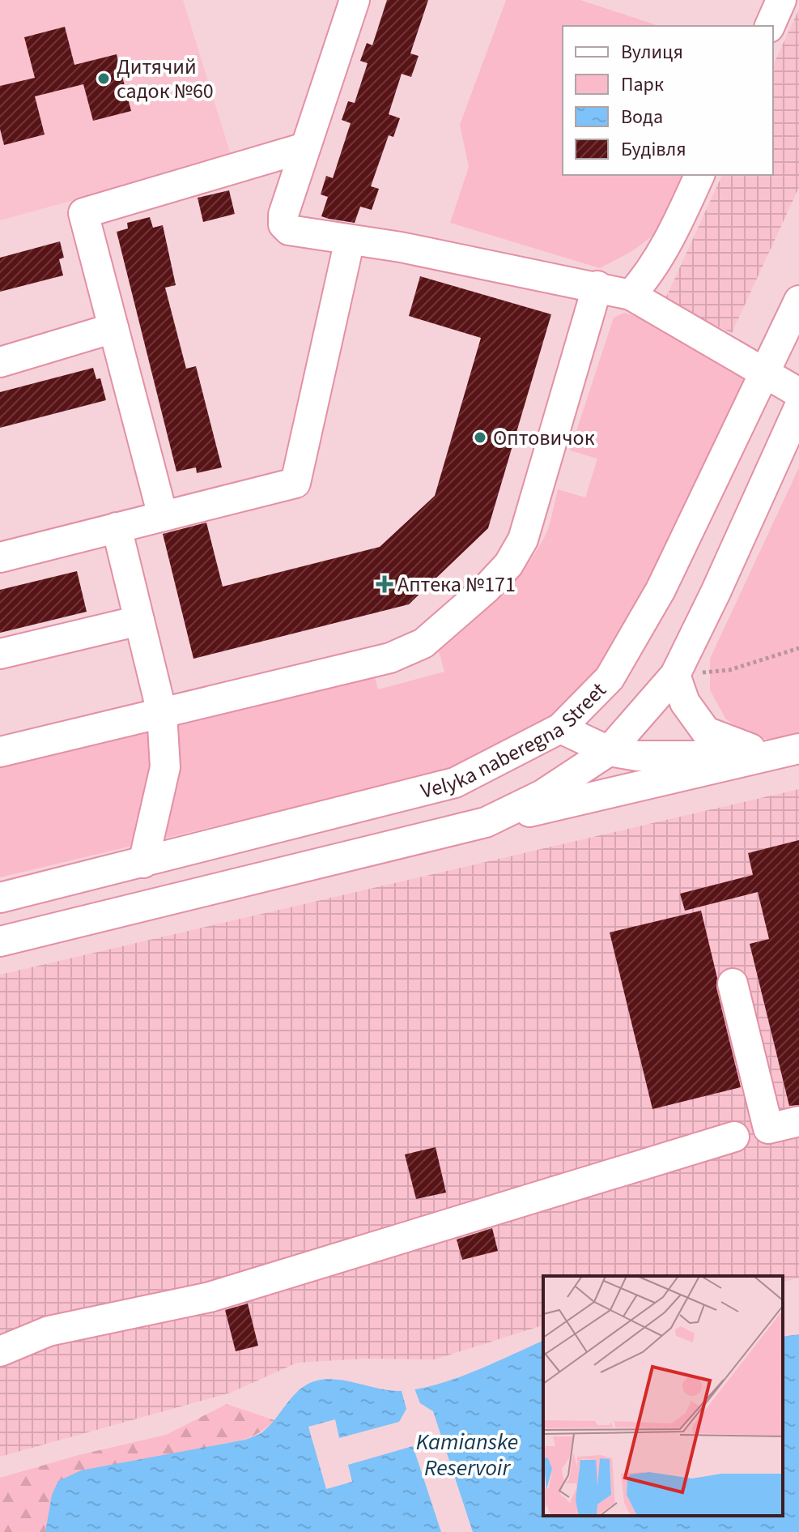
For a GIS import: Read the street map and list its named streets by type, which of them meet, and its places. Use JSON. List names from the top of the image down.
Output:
{
  "streets": {
    "street": ["Velyka naberegna Street"]
  },
  "water": ["Kamianske Reservoir"],
  "places": {
    "other": ["Дитячий садок №60", "Оптовичок"],
    "health": ["Аптека №171"]
  },
  "legend": [
    "Вулиця",
    "Парк",
    "Вода",
    "Будівля"
  ]
}
